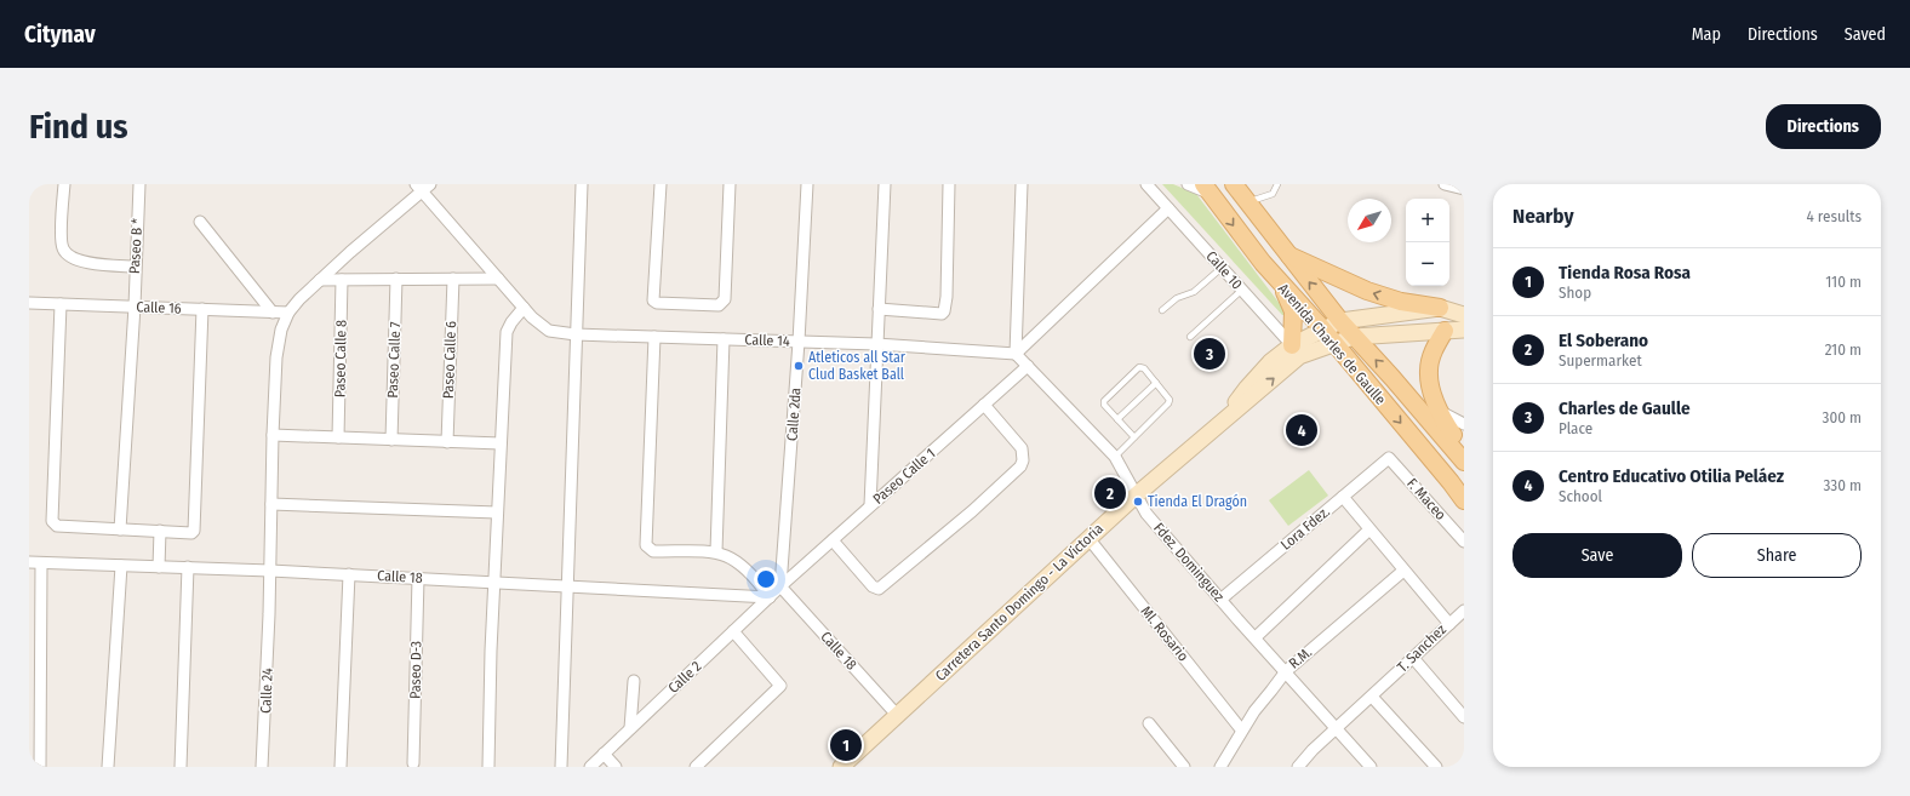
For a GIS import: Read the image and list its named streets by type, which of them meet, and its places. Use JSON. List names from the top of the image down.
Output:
{
  "streets": {
    "main road": ["Avenida Charles de Gaulle", "Carretera Santo Domingo - La Victoria"],
    "street": [
      "Paseo B *",
      "Calle 10",
      "Calle 16",
      "Calle 14",
      "Paseo Calle 8",
      "Paseo Calle 7",
      "Paseo Calle 6",
      "Calle 2da",
      "Paseo Calle 1",
      "F. Maceo",
      "Lora Fdez.",
      "Fdez. Dominguez",
      "Calle 18",
      "Ml. Rosario",
      "T. Sanchez",
      "R.M.",
      "Paseo D-3",
      "Calle 2",
      "Calle 24"
    ]
  },
  "crossings": [
    ["Paseo B *", "Calle 16"],
    ["Calle 10", "Carretera Santo Domingo - La Victoria"],
    ["Calle 16", "Calle 24"],
    ["Calle 14", "Calle 2da"],
    ["Calle 14", "Fdez. Dominguez"],
    ["Avenida Charles de Gaulle", "Carretera Santo Domingo - La Victoria"],
    ["Calle 2da", "Paseo Calle 1"],
    ["Calle 2da", "Calle 18"],
    ["Calle 2da", "Calle 2"],
    ["Paseo Calle 1", "Fdez. Dominguez"],
    ["Paseo Calle 1", "Calle 18"],
    ["Paseo Calle 1", "Calle 2"],
    ["F. Maceo", "Lora Fdez."],
    ["Lora Fdez.", "Fdez. Dominguez"],
    ["Lora Fdez.", "T. Sanchez"],
    ["Fdez. Dominguez", "Carretera Santo Domingo - La Victoria"],
    ["Fdez. Dominguez", "T. Sanchez"],
    ["Fdez. Dominguez", "R.M."],
    ["Calle 18", "Carretera Santo Domingo - La Victoria"],
    ["Calle 18", "Paseo D-3"],
    ["Calle 18", "Calle 2"],
    ["Calle 18", "Calle 24"],
    ["Carretera Santo Domingo - La Victoria", "Ml. Rosario"],
    ["Ml. Rosario", "R.M."],
    ["T. Sanchez", "R.M."]
  ],
  "places": ["Atleticos all Star Clud Basket Ball", "Tienda El Dragón"],
  "north": "bottom left",
  "page": {
    "header": "Citynav",
    "nav": ["Map", "Directions", "Saved"],
    "buttons": [
      "Directions",
      ["Save", "Share"]
    ],
    "title": "Find us",
    "heading": ["Nearby", "4 results"],
    "map_buttons": ["+", "−"],
    "list": [
      {
        "mark": "1",
        "name": "Tienda Rosa Rosa",
        "note": "Shop",
        "value": "110 m"
      },
      {
        "mark": "2",
        "name": "El Soberano",
        "note": "Supermarket",
        "value": "210 m"
      },
      {
        "mark": "3",
        "name": "Charles de Gaulle",
        "note": "Place",
        "value": "300 m"
      },
      {
        "mark": "4",
        "name": "Centro Educativo Otilia Peláez",
        "note": "School",
        "value": "330 m"
      }
    ],
    "pins": [
      "3",
      "4",
      "2",
      "1"
    ]
  }
}
